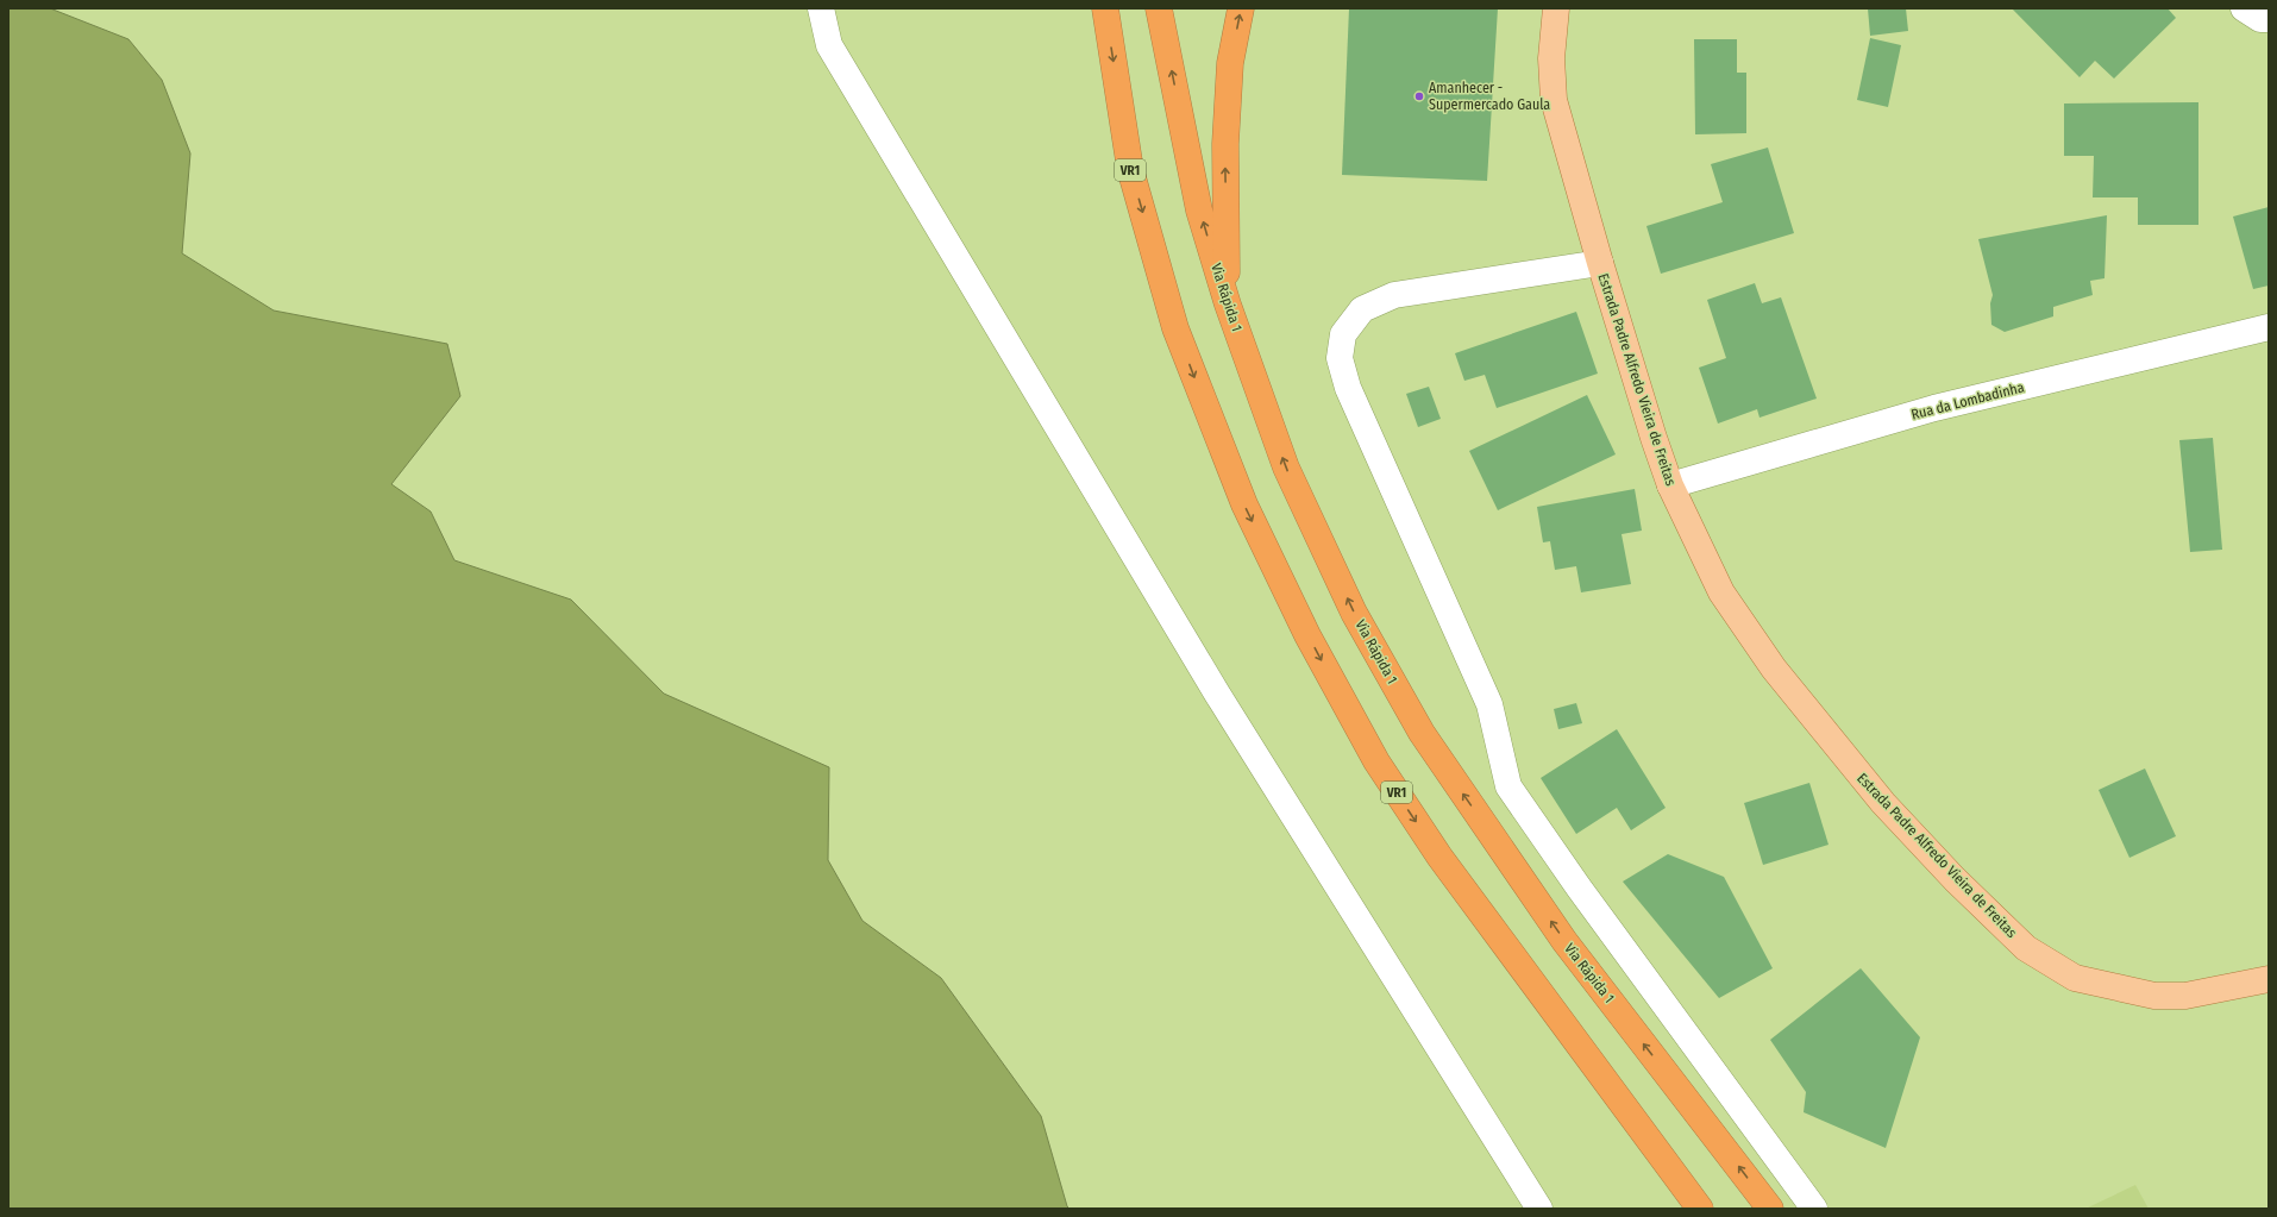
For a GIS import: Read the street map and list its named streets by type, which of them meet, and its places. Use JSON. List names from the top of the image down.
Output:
{
  "streets": {
    "highway": ["VR1", "Via Rápida 1"],
    "main road": ["Estrada Padre Alfredo Vieira de Freitas"],
    "street": ["Rua da Lombadinha"]
  },
  "crossings": [
    ["Estrada Padre Alfredo Vieira de Freitas", "Rua da Lombadinha"]
  ],
  "places": ["Amanhecer - Supermercado Gaula"]
}
